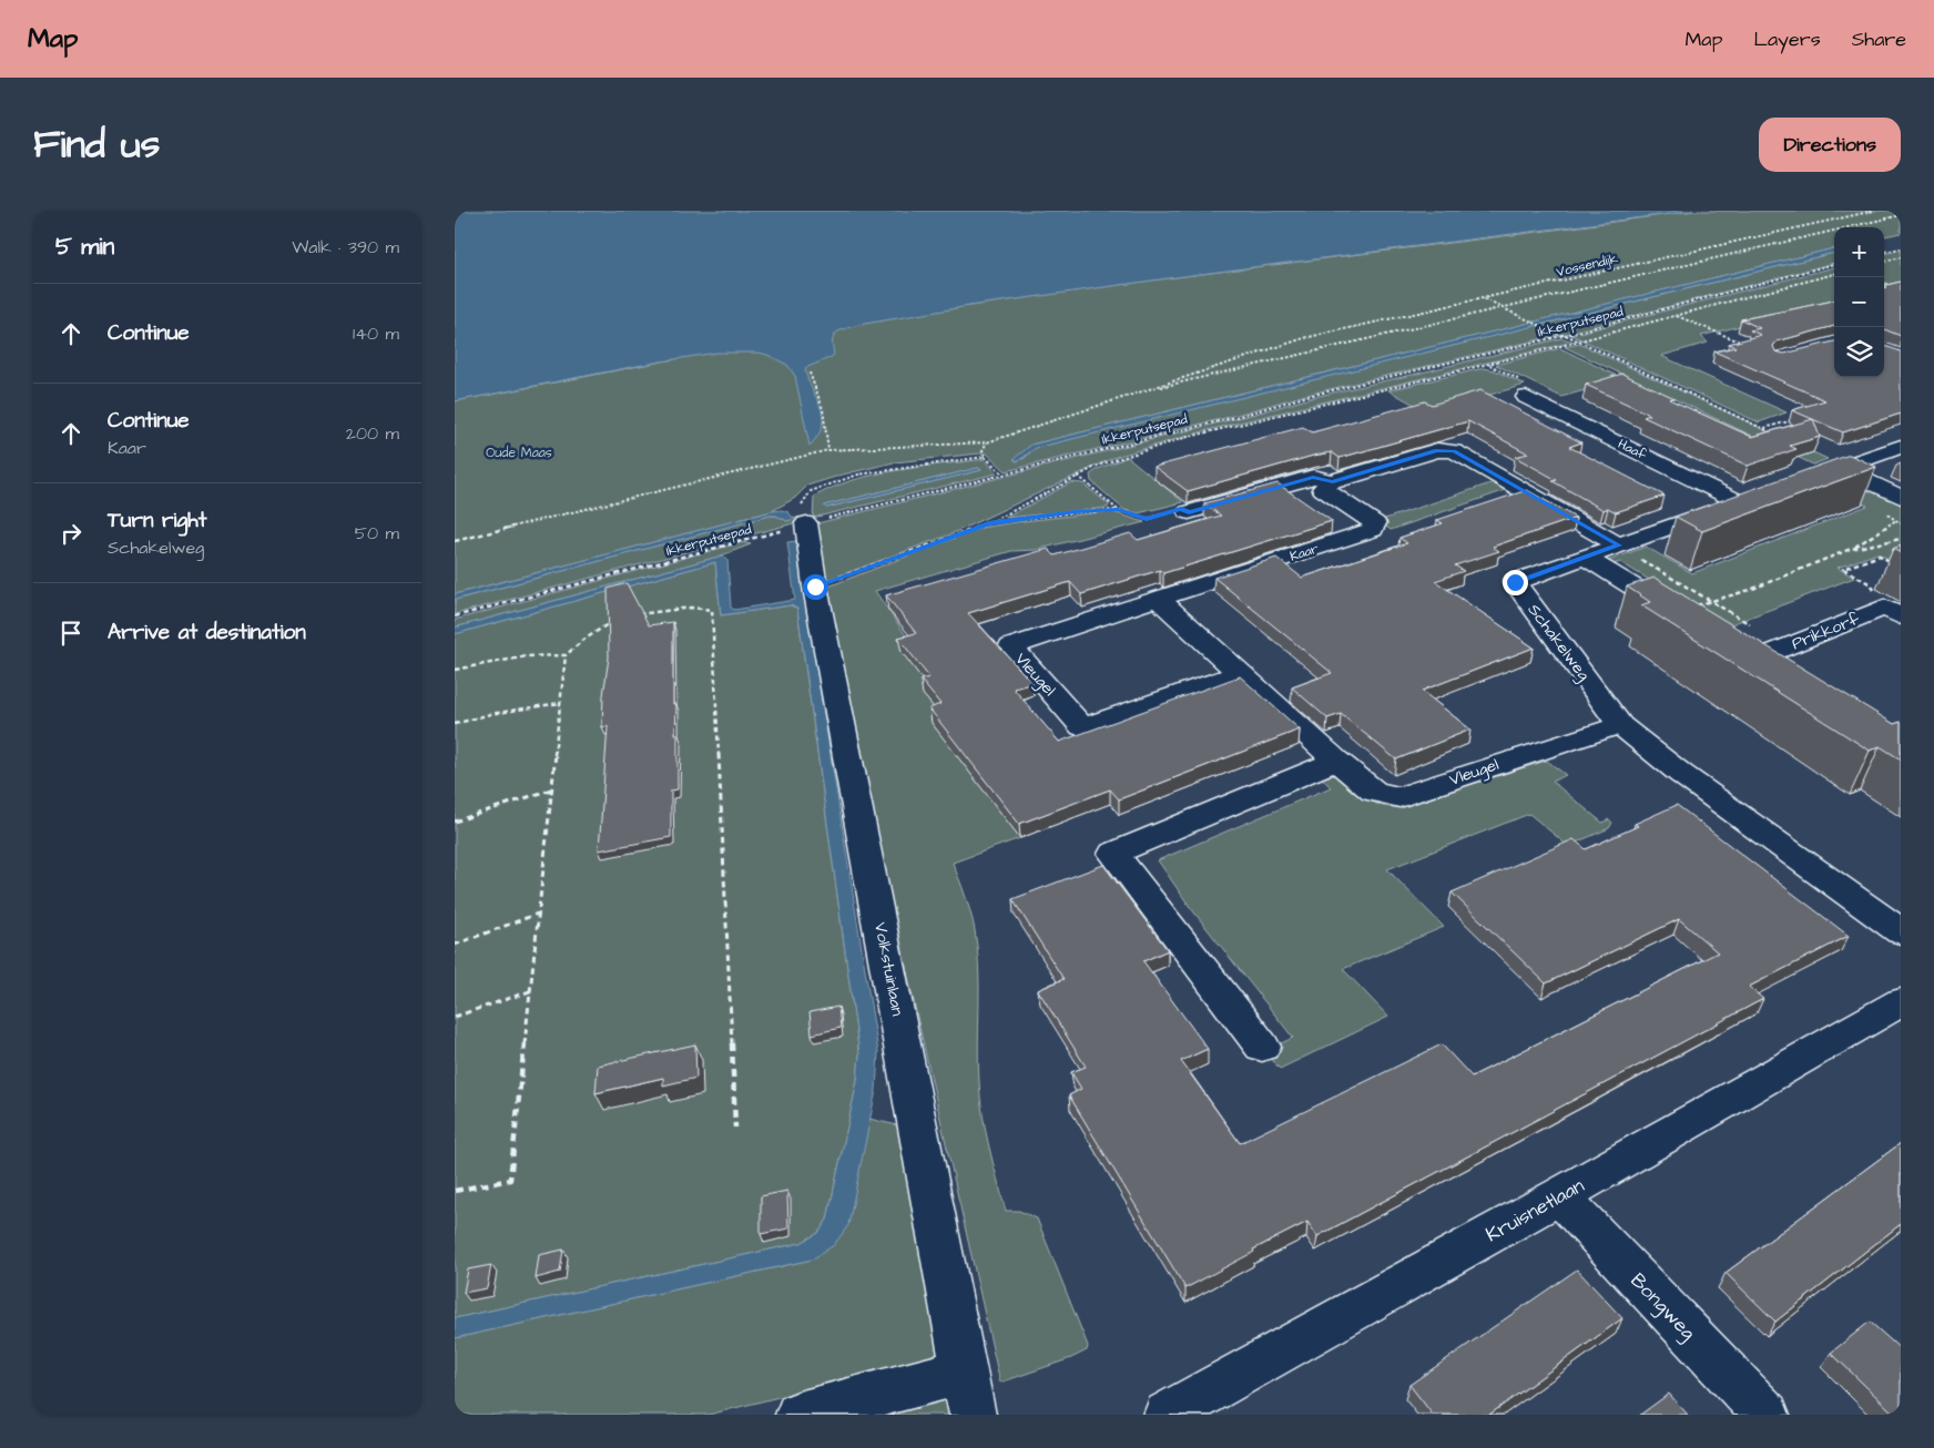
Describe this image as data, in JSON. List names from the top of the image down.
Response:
{
  "streets": {
    "street": [
      "Haaf",
      "Kaar",
      "Prikkorf",
      "Schakelweg",
      "Vleugel",
      "Volkstuinlaan",
      "Kruisnetlaan",
      "Bongweg"
    ],
    "path": ["Vossendijk", "Ikkerputsepad"]
  },
  "crossings": [
    ["Ikkerputsepad", "Volkstuinlaan"],
    ["Haaf", "Schakelweg"],
    ["Kaar", "Vleugel"],
    ["Schakelweg", "Vleugel"],
    ["Kruisnetlaan", "Bongweg"]
  ],
  "parks": ["Oude Maas"],
  "page": {
    "header": "Map",
    "nav": ["Map", "Layers", "Share"],
    "title": "Find us",
    "buttons": "Directions",
    "heading": ["5 min", "Walk · 390 m"],
    "map_buttons": ["+", "−"],
    "list": [
      ["Continue", "140 m"],
      ["Continue", "Kaar", "200 m"],
      ["Turn right", "Schakelweg", "50 m"],
      "Arrive at destination"
    ]
  }
}
